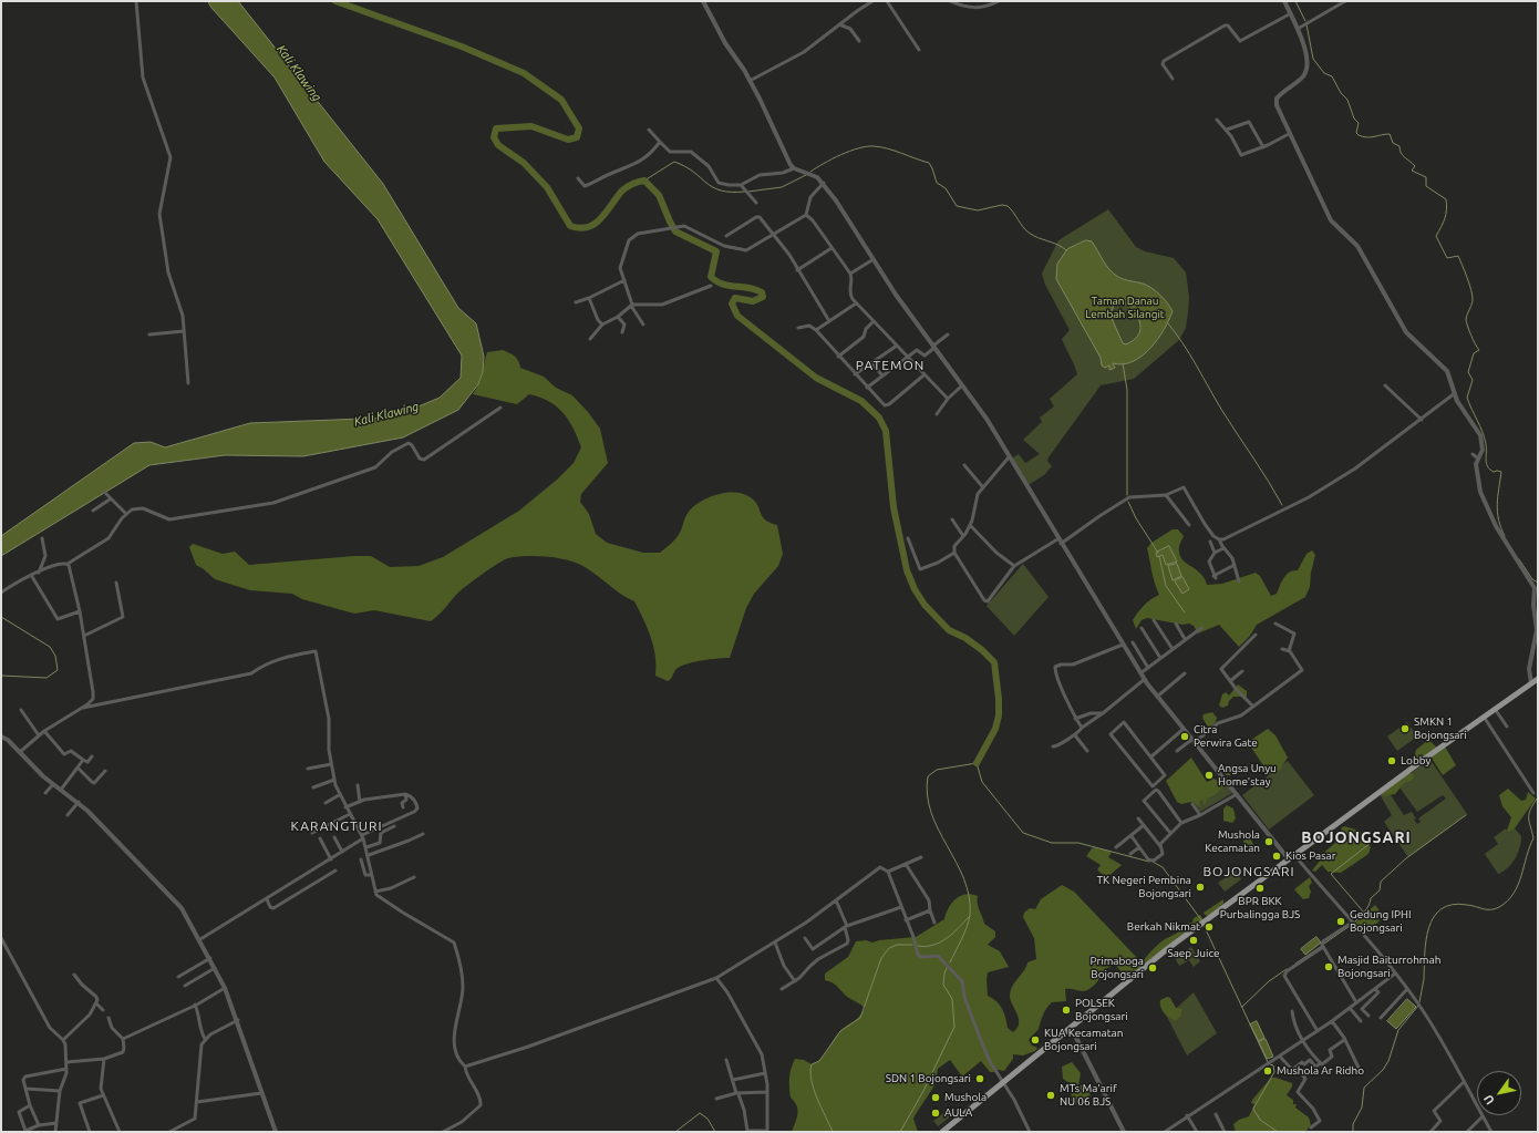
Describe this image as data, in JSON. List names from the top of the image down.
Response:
{
  "districts": [
    "PATEMON",
    "KARANGTURI",
    "BOJONGSARI",
    "BOJONGSARI"
  ],
  "water": ["Kali Klawing"],
  "parks": ["Taman Danau Lembah Silangit"],
  "places": [
    "SMKN 1 Bojongsari",
    "Citra Perwira Gate",
    "Lobby",
    "Angsa Unyu Home'stay",
    "Mushola Kecamatan",
    "Kios Pasar",
    "TK Negeri Pembina Bojongsari",
    "BPR BKK Purbalingga BJS",
    "Gedung IPHI Bojongsari",
    "Berkah Nikmat",
    "Saep Juice",
    "Masjid Baiturrohmah Bojongsari",
    "Primaboga Bojongsari",
    "POLSEK Bojongsari",
    "KUA Kecamatan Bojongsari",
    "Mushola Ar Ridho",
    "SDN 1 Bojongsari",
    "MTs Ma'arif NU 06 BJS",
    "Mushola",
    "AULA"
  ],
  "north": "bottom left"
}
